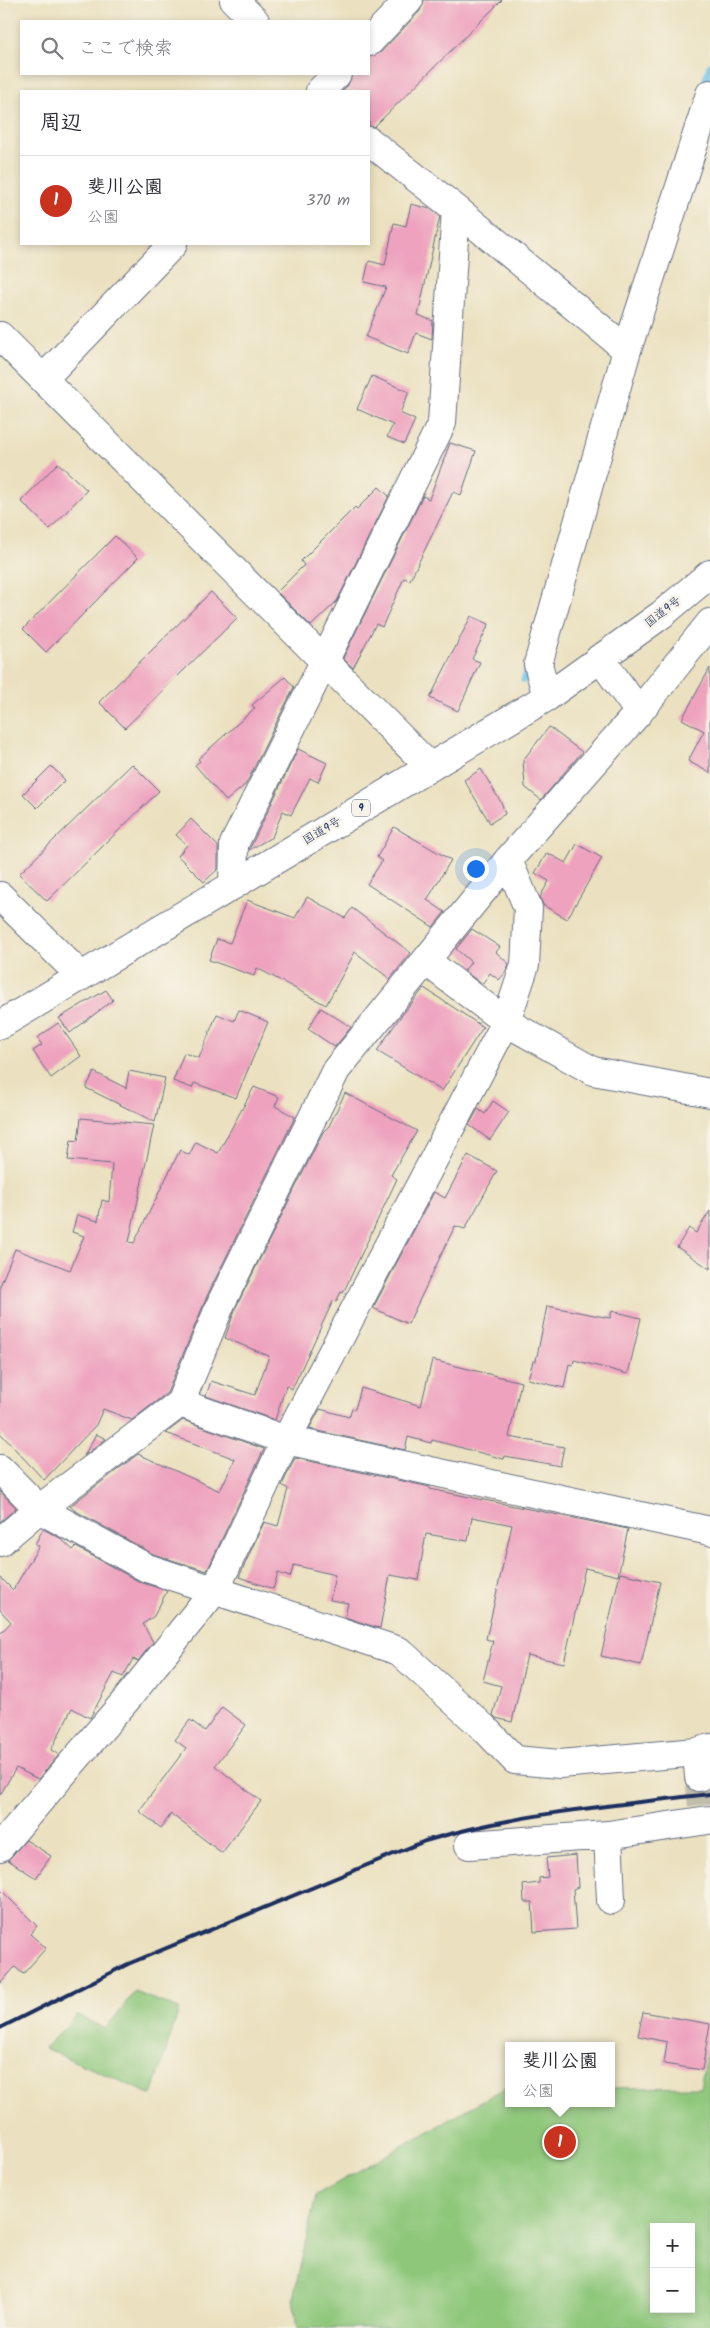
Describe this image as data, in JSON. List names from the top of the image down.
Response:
{
  "streets": {
    "main road": ["国道9号", "9"]
  },
  "page": {
    "search": "ここで検索",
    "heading": "周辺",
    "list": [
      {
        "mark": "1",
        "name": "斐川公園",
        "note": "公園",
        "value": "370 m"
      }
    ],
    "popup": ["斐川公園", "公園"],
    "pins": "1",
    "map_buttons": ["+", "−"]
  }
}
